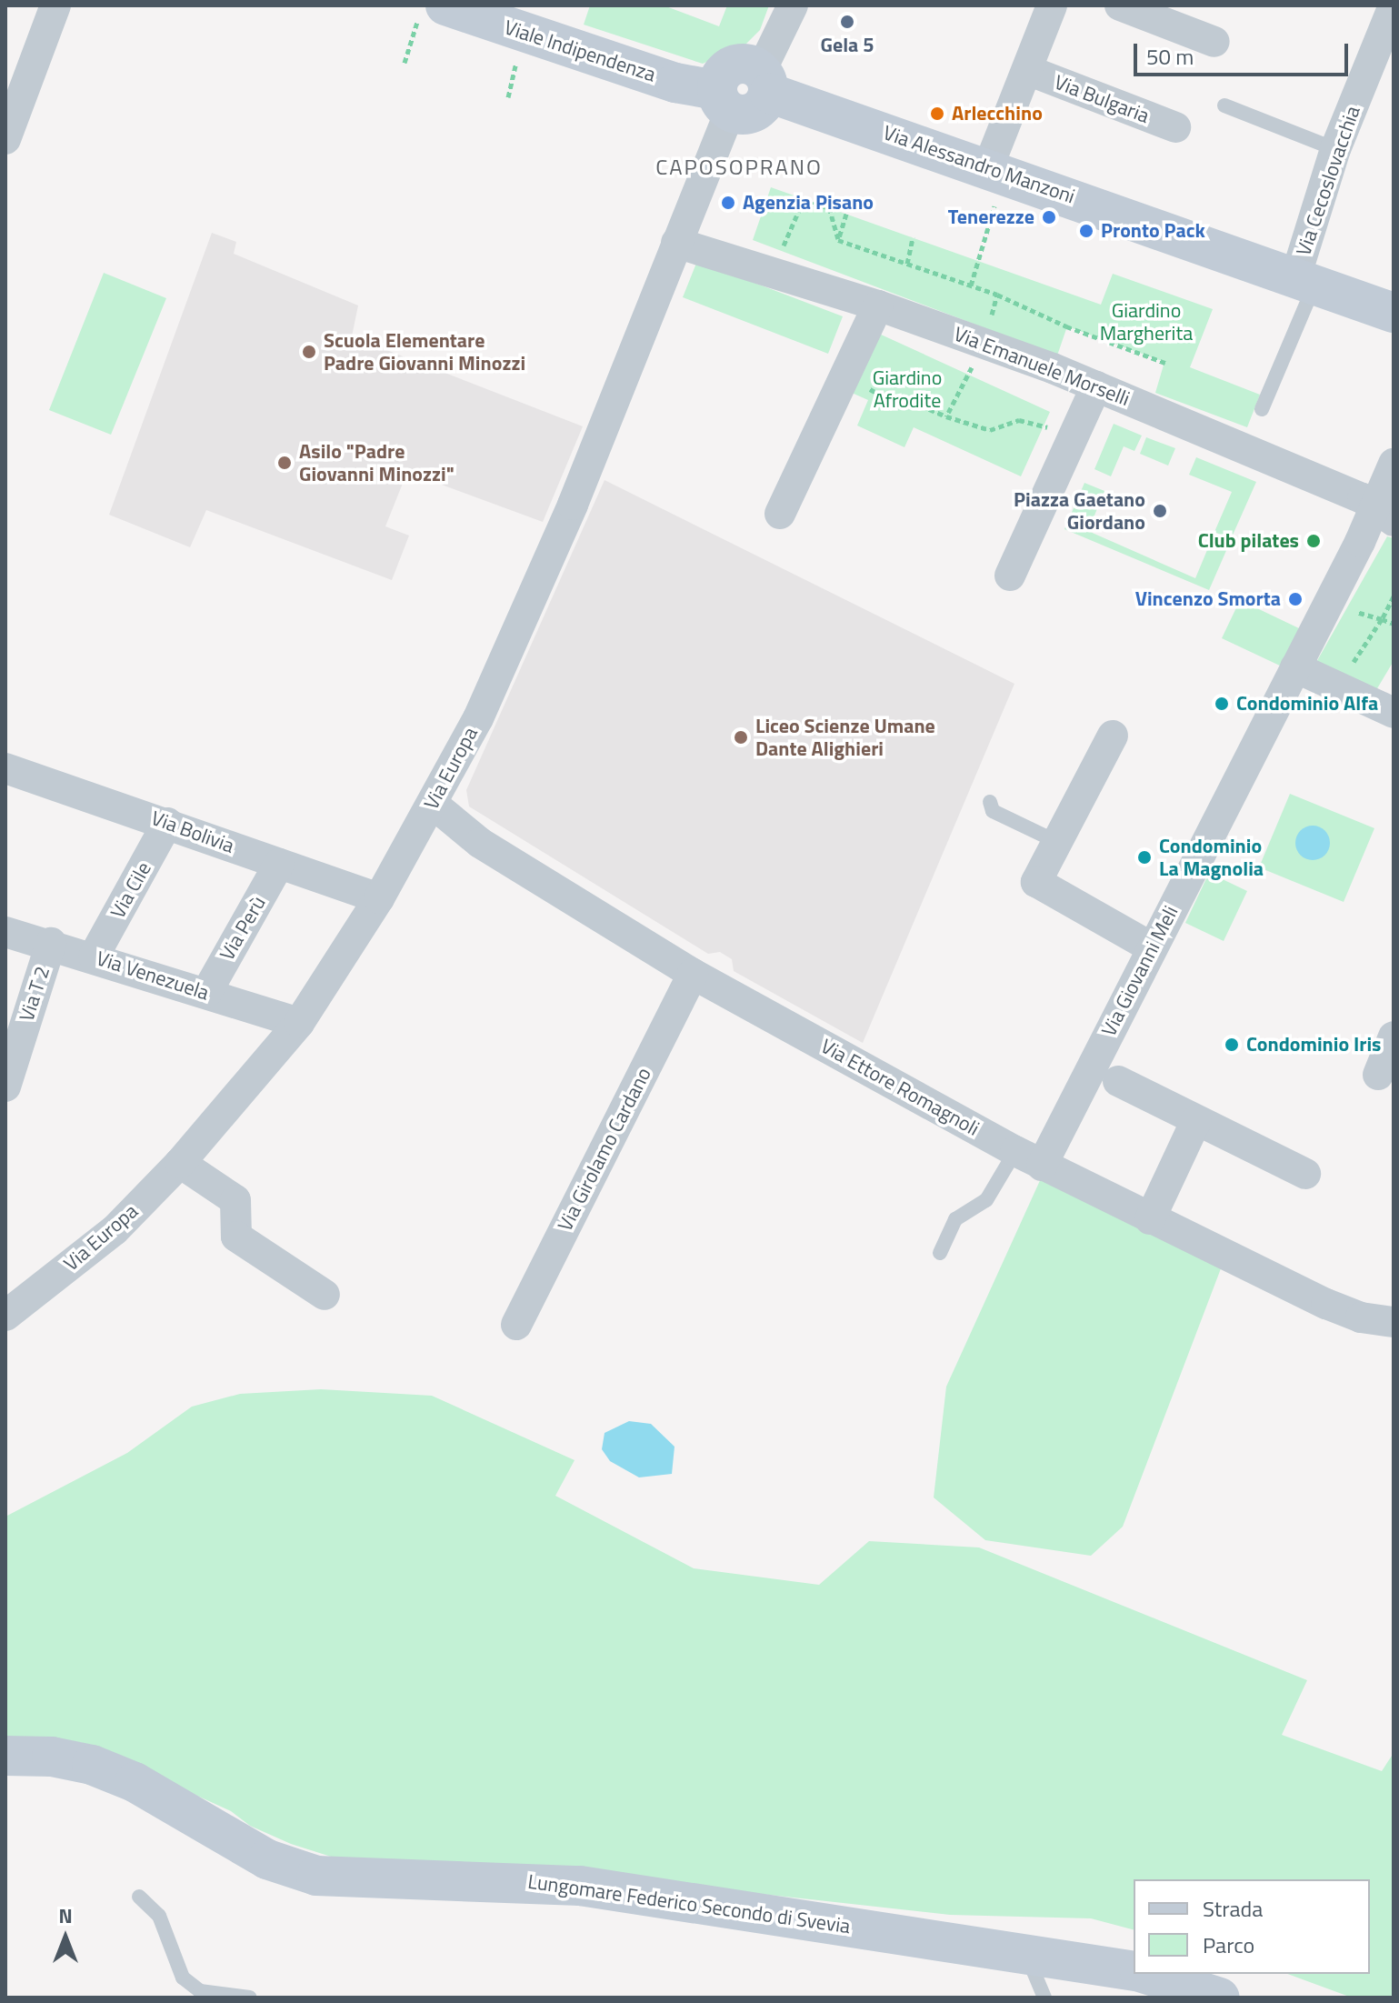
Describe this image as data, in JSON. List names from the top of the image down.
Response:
{
  "streets": {
    "street": [
      "Viale Indipendenza",
      "Via Bulgaria",
      "Via Alessandro Manzoni",
      "Via Cecoslovacchia",
      "Via Emanuele Morselli",
      "Via Europa",
      "Via Bolivia",
      "Via Cile",
      "Via Perù",
      "Via Giovanni Meli",
      "Via Venezuela",
      "Via T 2",
      "Via Ettore Romagnoli",
      "Via Girolamo Cardano",
      "Lungomare Federico Secondo di Svevia"
    ]
  },
  "crossings": [
    ["Viale Indipendenza", "Via Alessandro Manzoni"],
    ["Viale Indipendenza", "Via Europa"],
    ["Via Alessandro Manzoni", "Via Cecoslovacchia"],
    ["Via Alessandro Manzoni", "Via Europa"],
    ["Via Emanuele Morselli", "Via Europa"],
    ["Via Emanuele Morselli", "Via Giovanni Meli"],
    ["Via Europa", "Via Bolivia"],
    ["Via Europa", "Via Venezuela"],
    ["Via Europa", "Via Ettore Romagnoli"],
    ["Via Bolivia", "Via Cile"],
    ["Via Bolivia", "Via Perù"],
    ["Via Cile", "Via Venezuela"],
    ["Via Perù", "Via Venezuela"],
    ["Via Giovanni Meli", "Via Ettore Romagnoli"],
    ["Via Venezuela", "Via T 2"],
    ["Via Ettore Romagnoli", "Via Girolamo Cardano"]
  ],
  "districts": ["CAPOSOPRANO"],
  "parks": ["Giardino Margherita", "Giardino Afrodite"],
  "places": [
    "Gela 5",
    "Arlecchino",
    "Agenzia Pisano",
    "Tenerezze",
    "Pronto Pack",
    "Scuola Elementare Padre Giovanni Minozzi",
    "Asilo \"Padre Giovanni Minozzi\"",
    "Piazza Gaetano Giordano",
    "Club pilates",
    "Vincenzo Smorta",
    "Condominio Alfa",
    "Liceo Scienze Umane Dante Alighieri",
    "Condominio La Magnolia",
    "Condominio Iris"
  ],
  "legend": ["Strada", "Parco"],
  "scale_bar": "50 m",
  "north": "top"
}
